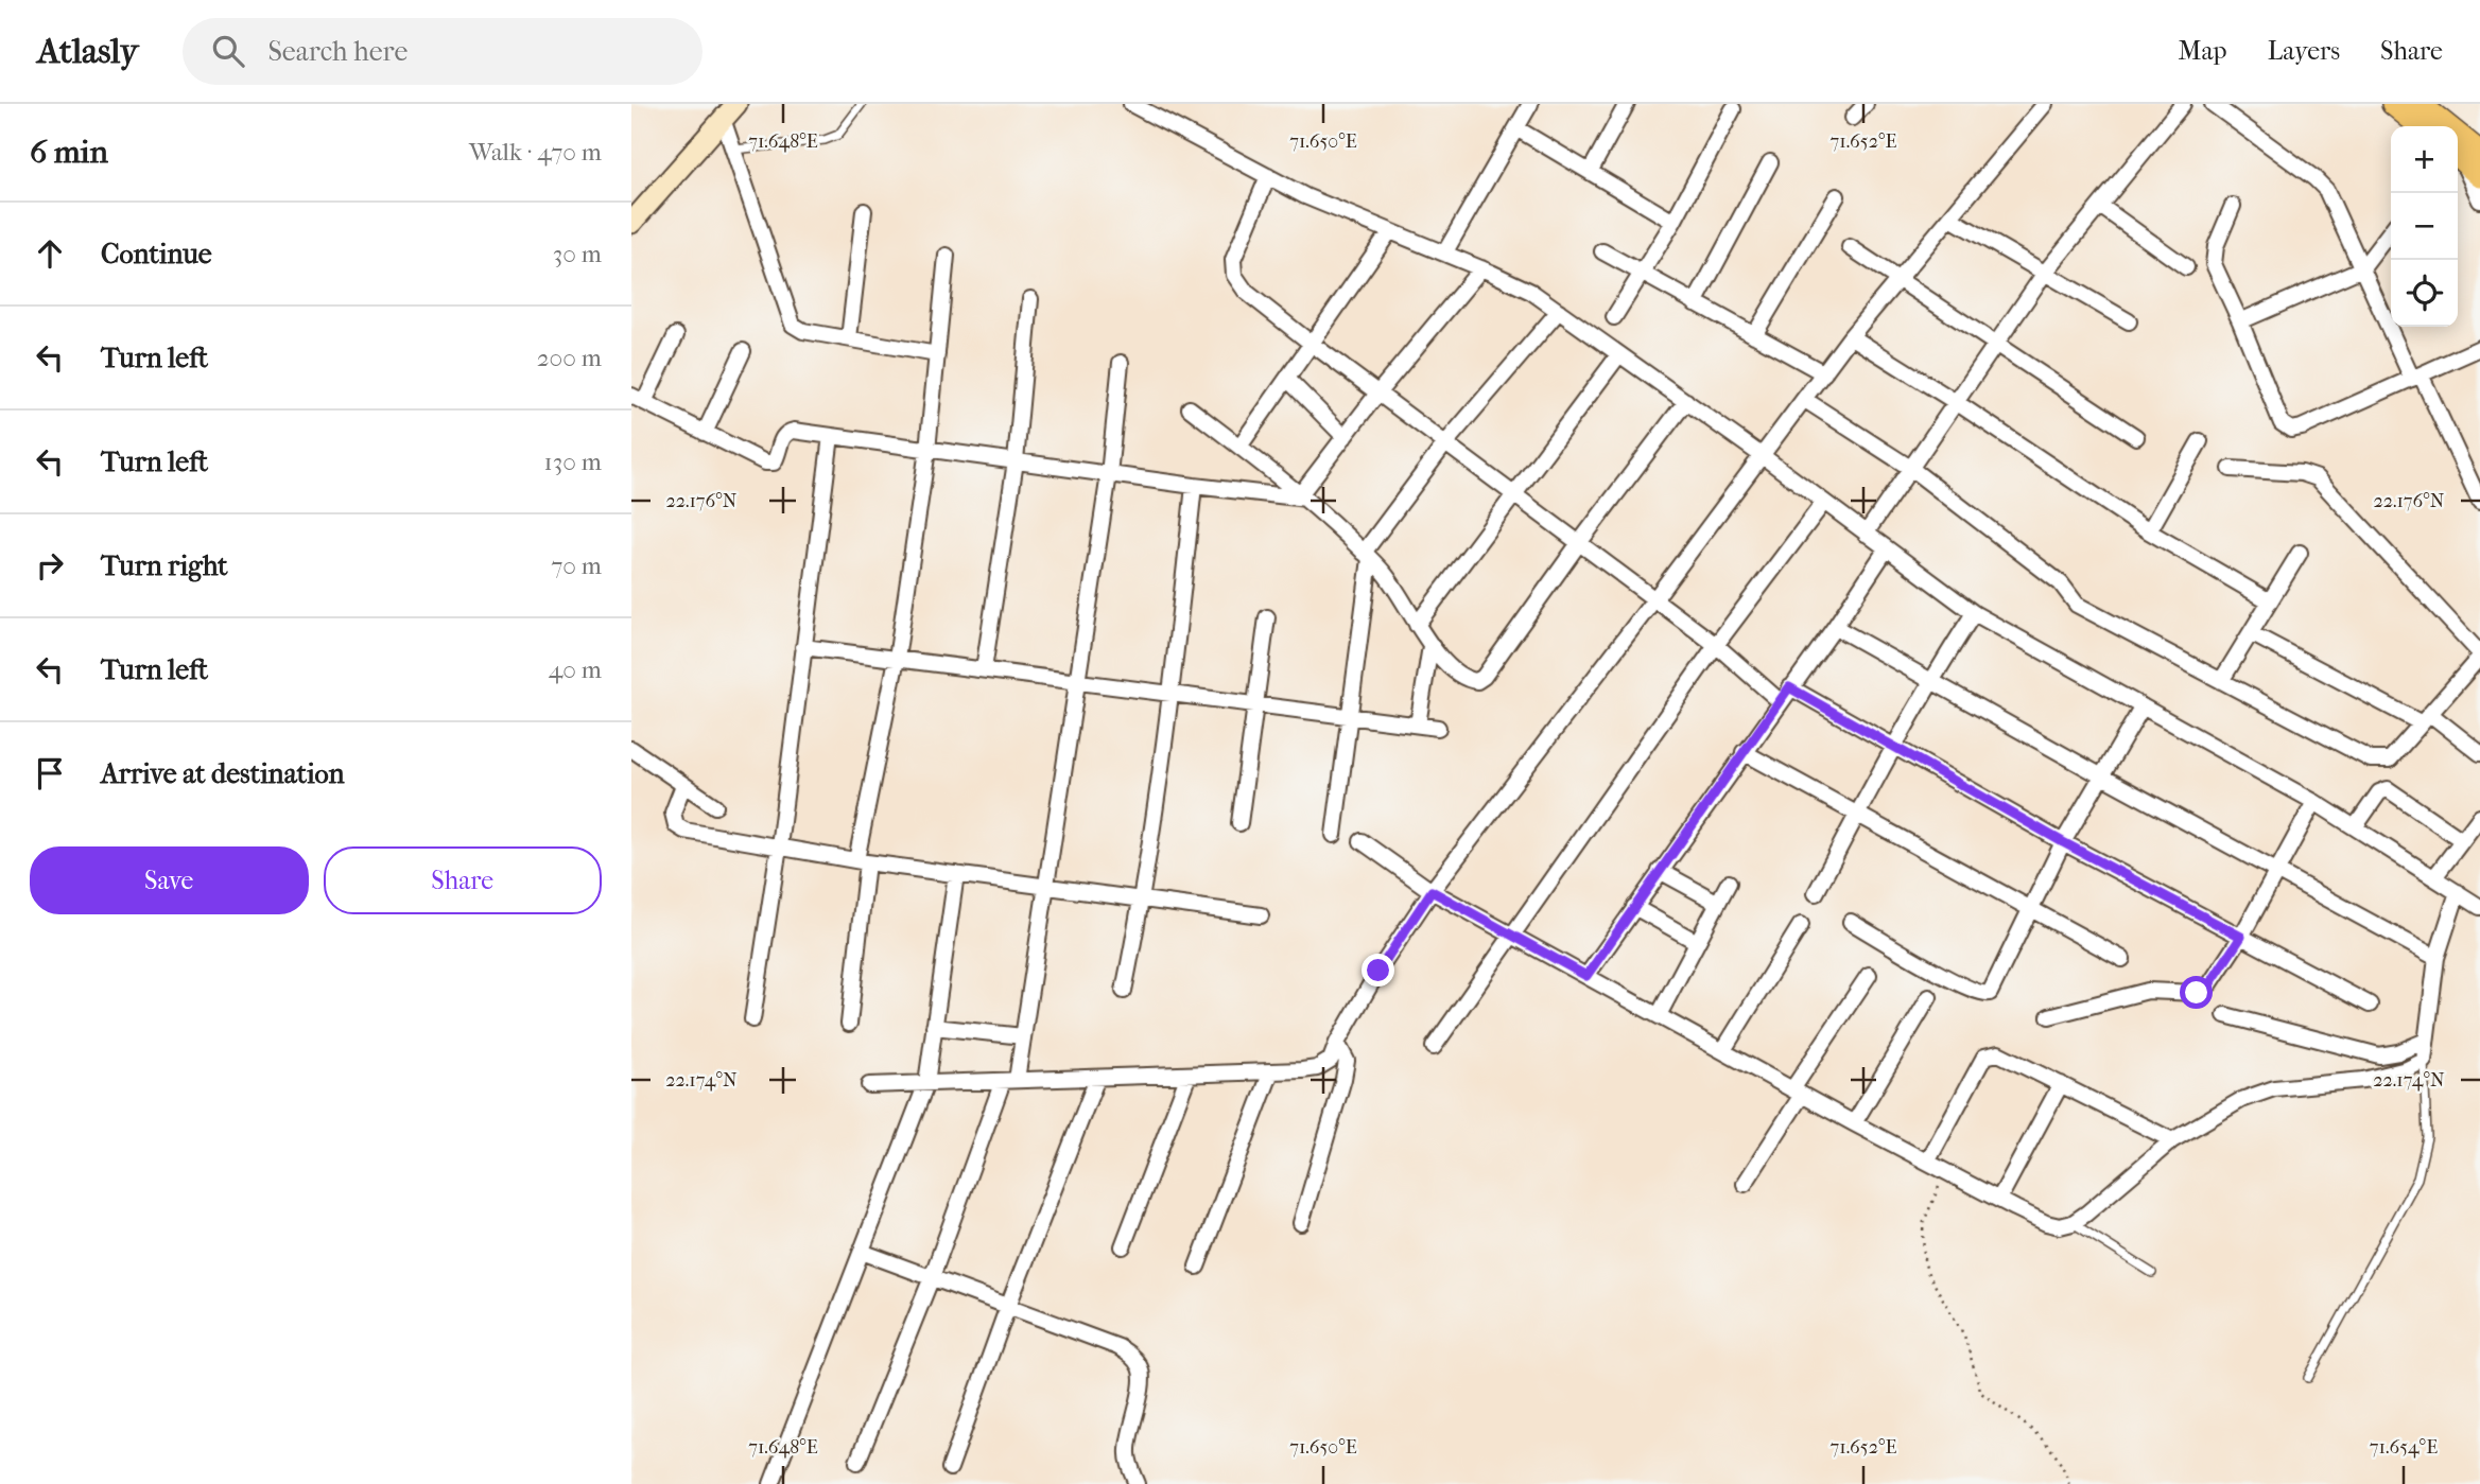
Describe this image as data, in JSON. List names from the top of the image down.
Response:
{
  "page": {
    "header": "Atlasly",
    "search": "Search here",
    "nav": ["Map", "Layers", "Share"],
    "heading": ["6 min", "Walk · 470 m"],
    "map_buttons": ["+", "−"],
    "list": [
      ["Continue", "30 m"],
      ["Turn left", "200 m"],
      ["Turn left", "130 m"],
      ["Turn right", "70 m"],
      ["Turn left", "40 m"],
      "Arrive at destination"
    ],
    "buttons": ["Save", "Share"]
  },
  "coordinates": [
    "71.648°E",
    "71.650°E",
    "71.652°E",
    "22.176°N",
    "22.174°N",
    "71.654°E"
  ]
}
